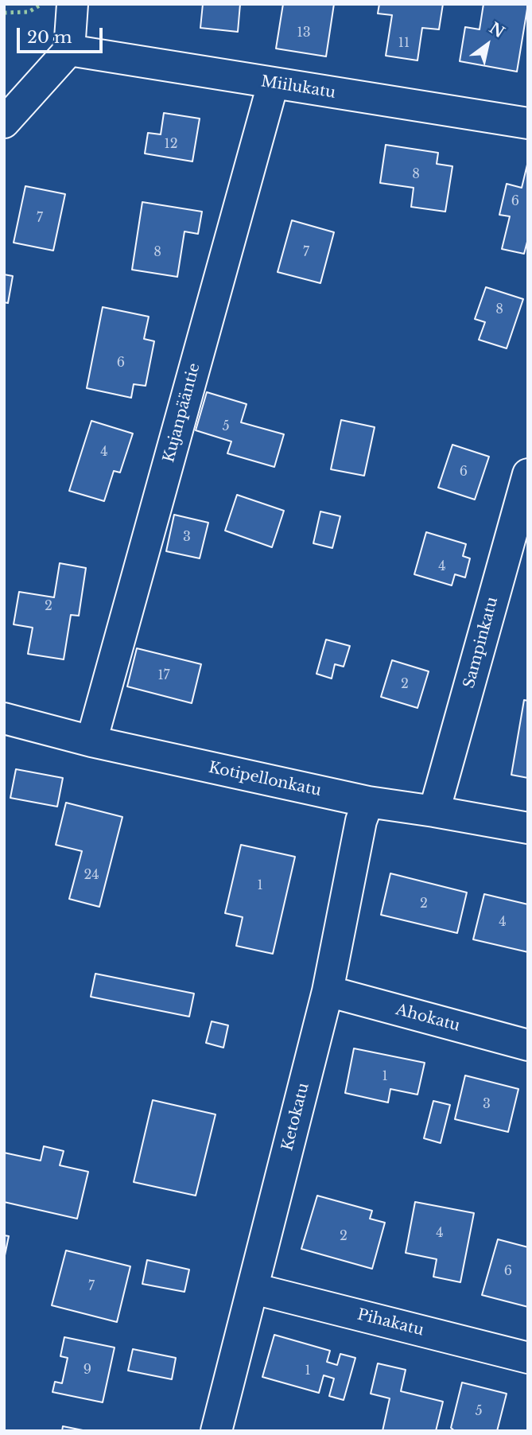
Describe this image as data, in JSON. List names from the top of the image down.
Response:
{
  "streets": {
    "street": [
      "Miilukatu",
      "Kujanpääntie",
      "Sampinkatu",
      "Kotipellonkatu",
      "Ahokatu",
      "Ketokatu",
      "Pihakatu"
    ]
  },
  "crossings": [
    ["Miilukatu", "Kujanpääntie"],
    ["Kujanpääntie", "Kotipellonkatu"],
    ["Sampinkatu", "Kotipellonkatu"],
    ["Kotipellonkatu", "Ketokatu"],
    ["Ahokatu", "Ketokatu"],
    ["Ketokatu", "Pihakatu"]
  ],
  "house_numbers": [
    "13",
    "11",
    "12",
    "8",
    "6",
    "7",
    "8",
    "7",
    "8",
    "6",
    "5",
    "4",
    "6",
    "3",
    "4",
    "2",
    "17",
    "2",
    "24",
    "1",
    "2",
    "4",
    "1",
    "3",
    "4",
    "2",
    "6",
    "7",
    "9",
    "1",
    "5"
  ],
  "scale_bar": "20 m",
  "north": "top right"
}
